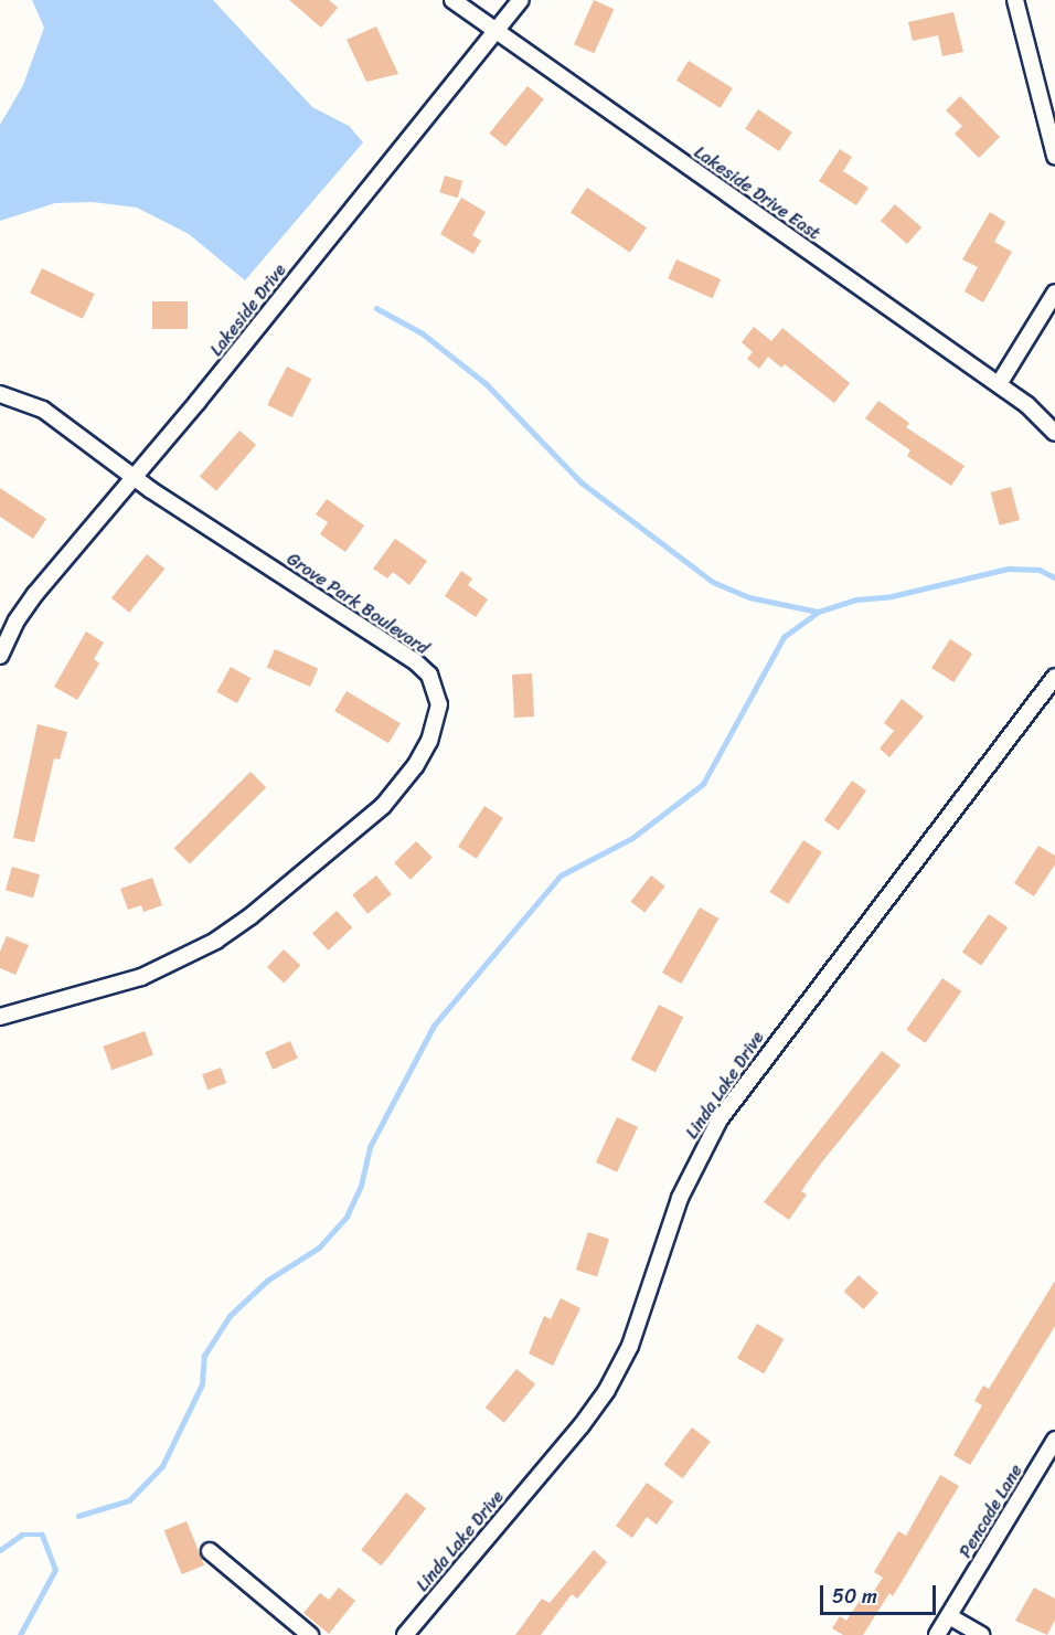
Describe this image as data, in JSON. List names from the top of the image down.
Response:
{
  "streets": {
    "street": [
      "Lakeside Drive East",
      "Lakeside Drive",
      "Grove Park Boulevard",
      "Linda Lake Drive",
      "Pencade Lane"
    ]
  },
  "crossings": [
    ["Lakeside Drive East", "Lakeside Drive"],
    ["Lakeside Drive", "Grove Park Boulevard"]
  ],
  "scale_bar": "50 m"
}
